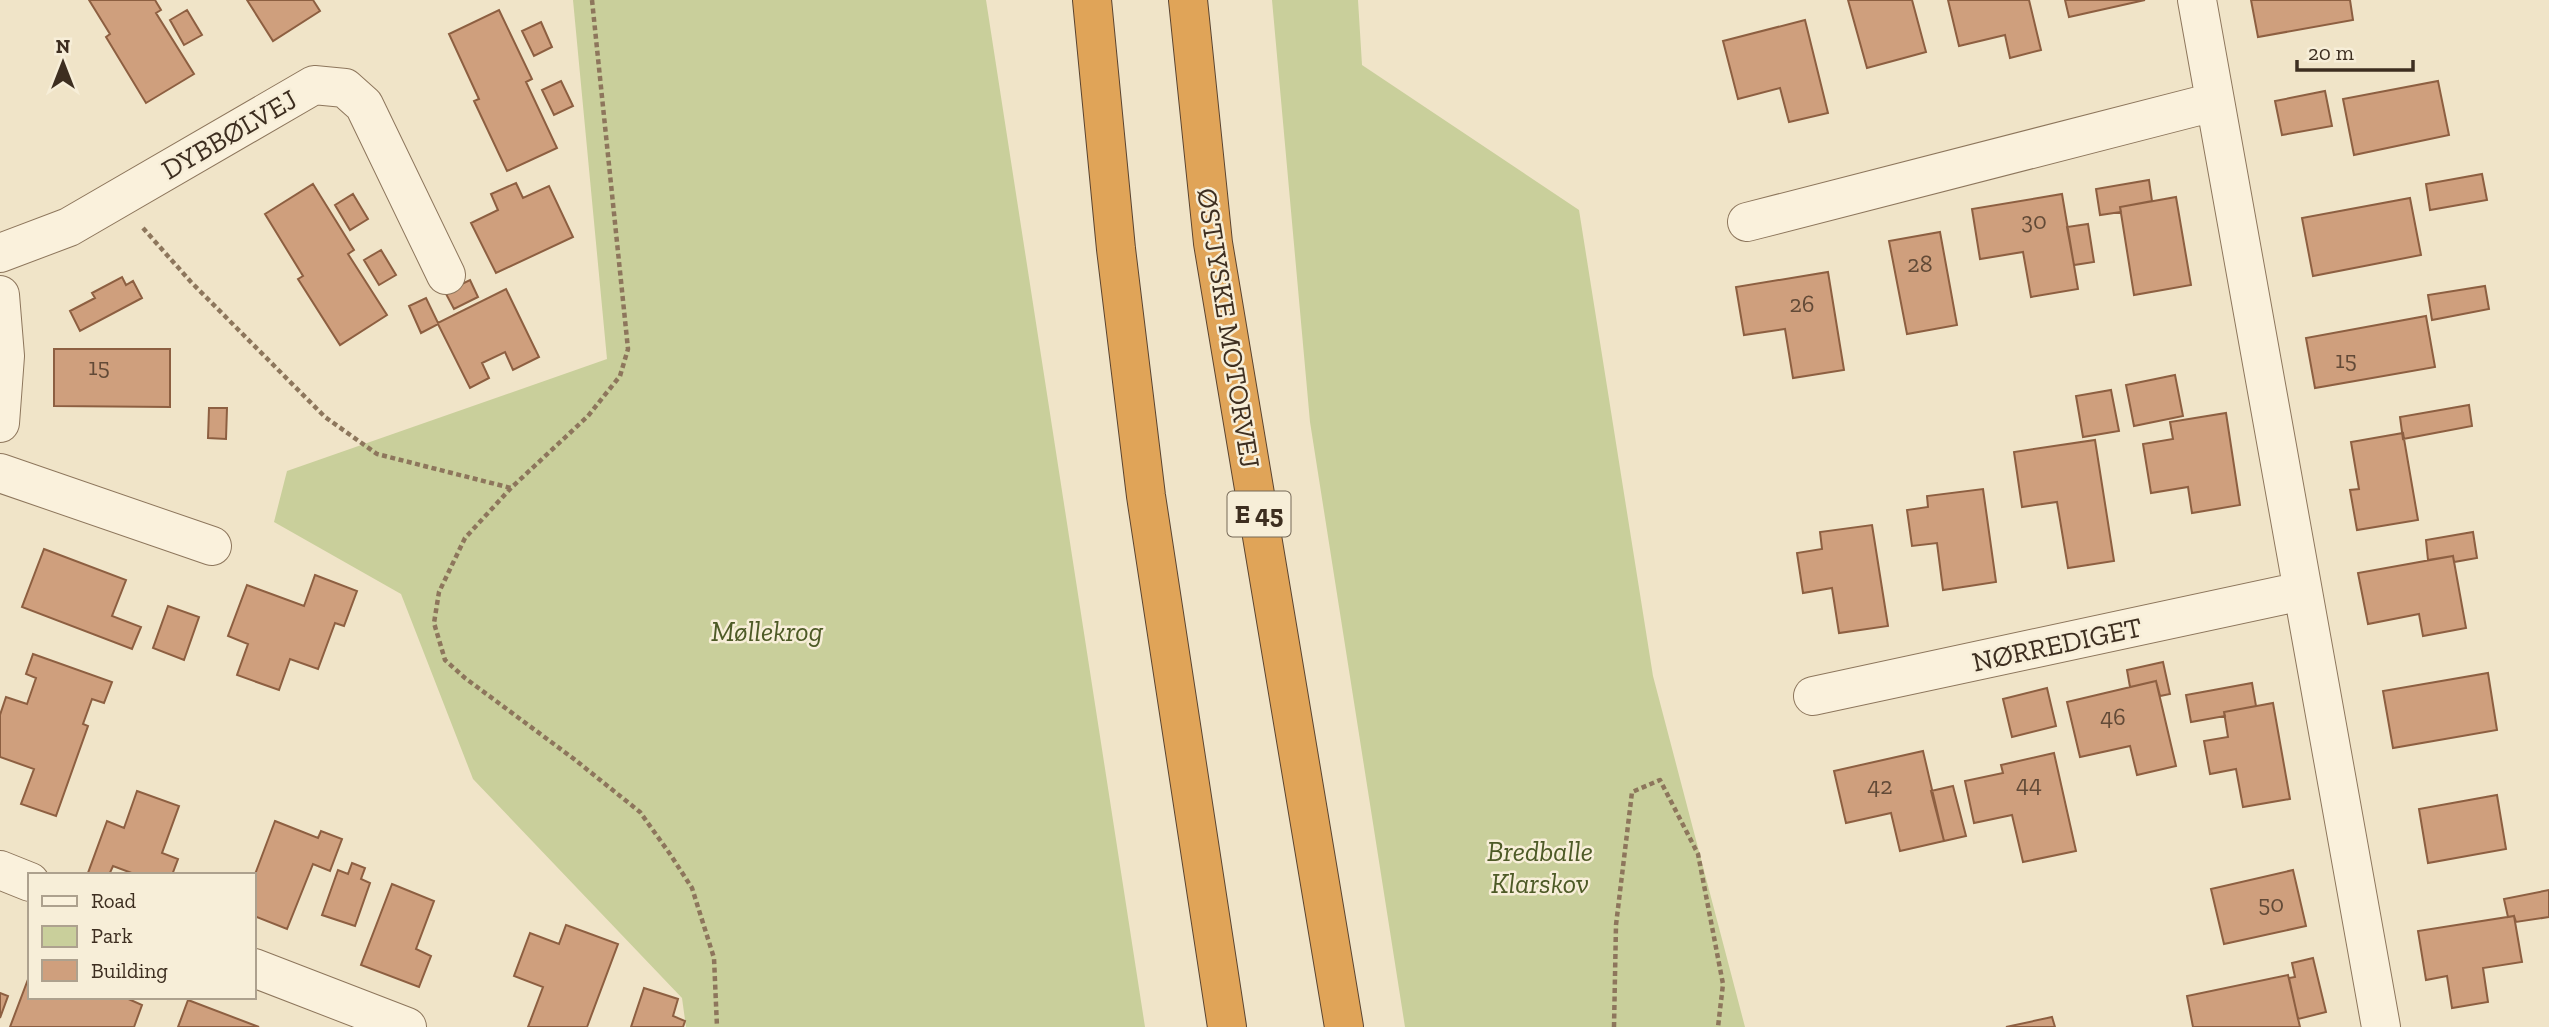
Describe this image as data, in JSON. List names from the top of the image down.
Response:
{
  "streets": {
    "highway": ["ØSTJYSKE MOTORVEJ", "E 45"],
    "street": ["DYBBØLVEJ", "NØRREDIGET"]
  },
  "parks": ["Møllekrog", "Bredballe Klarskov"],
  "house_numbers": [
    "30",
    "28",
    "26",
    "15",
    "15",
    "46",
    "44",
    "42",
    "50"
  ],
  "legend": ["Road", "Park", "Building"],
  "scale_bar": "20 m",
  "north": "top"
}
